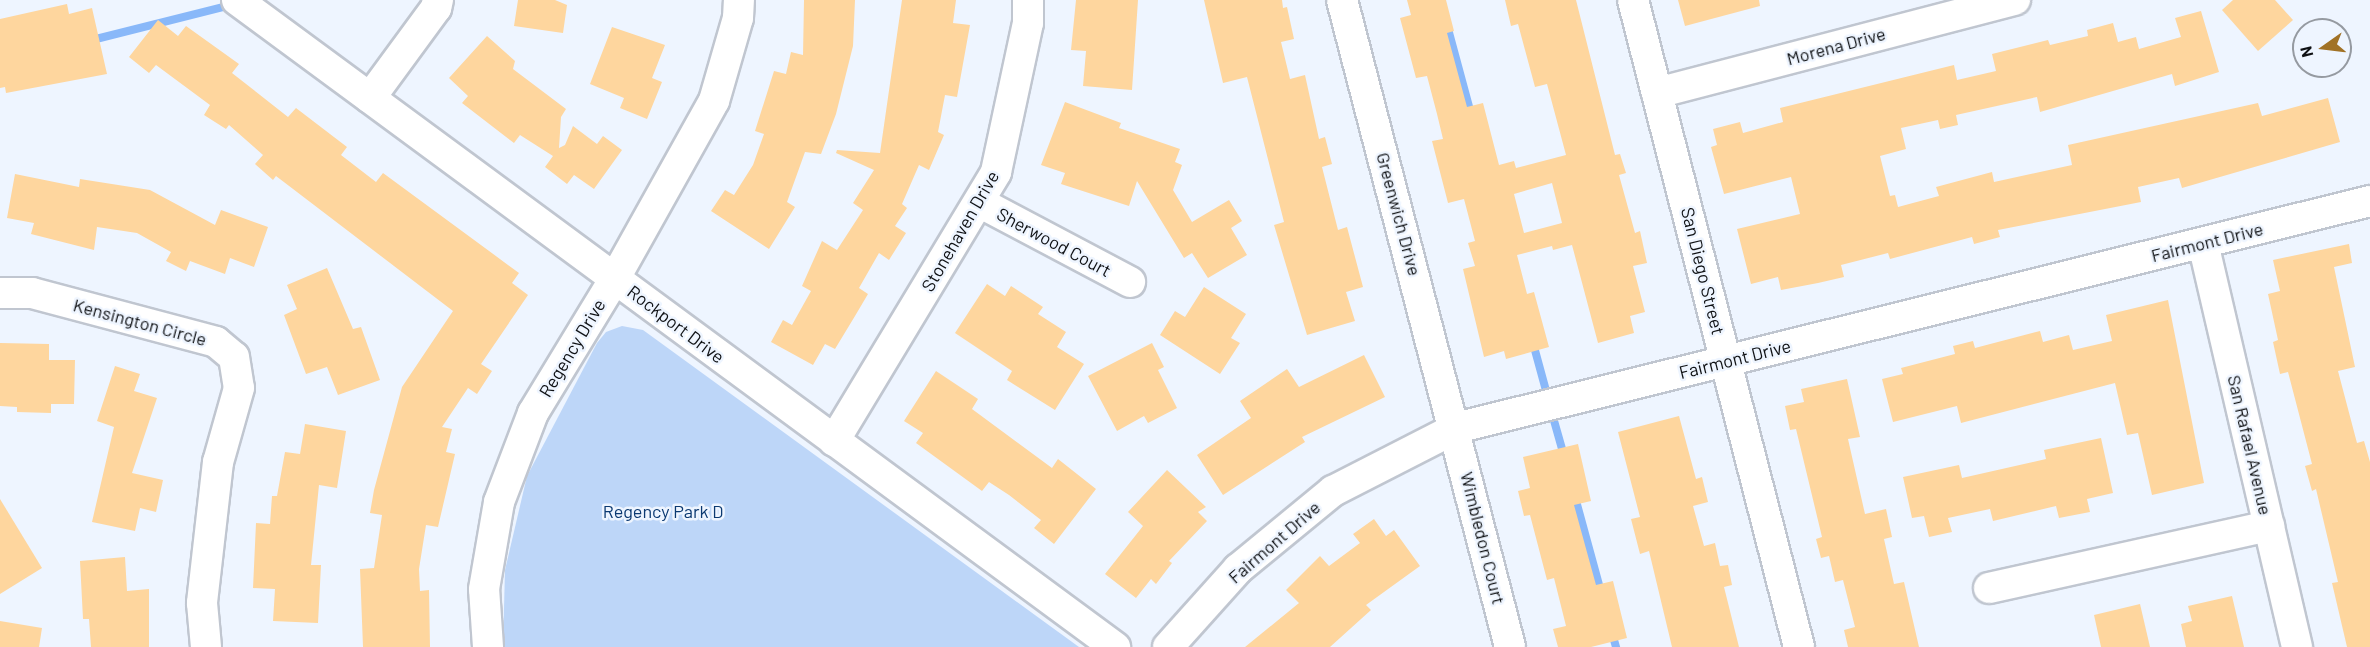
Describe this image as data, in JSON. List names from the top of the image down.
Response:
{
  "streets": {
    "street": [
      "Morena Drive",
      "Greenwich Drive",
      "Stonehaven Drive",
      "Sherwood Court",
      "Fairmont Drive",
      "San Diego Street",
      "Kensington Circle",
      "Rockport Drive",
      "Regency Drive",
      "San Rafael Avenue",
      "Wimbledon Court"
    ]
  },
  "crossings": [
    ["Morena Drive", "San Diego Street"],
    ["Greenwich Drive", "Fairmont Drive"],
    ["Greenwich Drive", "Wimbledon Court"],
    ["Stonehaven Drive", "Sherwood Court"],
    ["Stonehaven Drive", "Rockport Drive"],
    ["Fairmont Drive", "San Diego Street"],
    ["Fairmont Drive", "San Rafael Avenue"],
    ["Fairmont Drive", "Wimbledon Court"],
    ["Rockport Drive", "Regency Drive"]
  ],
  "parks": ["Regency Park D"],
  "north": "left"
}
